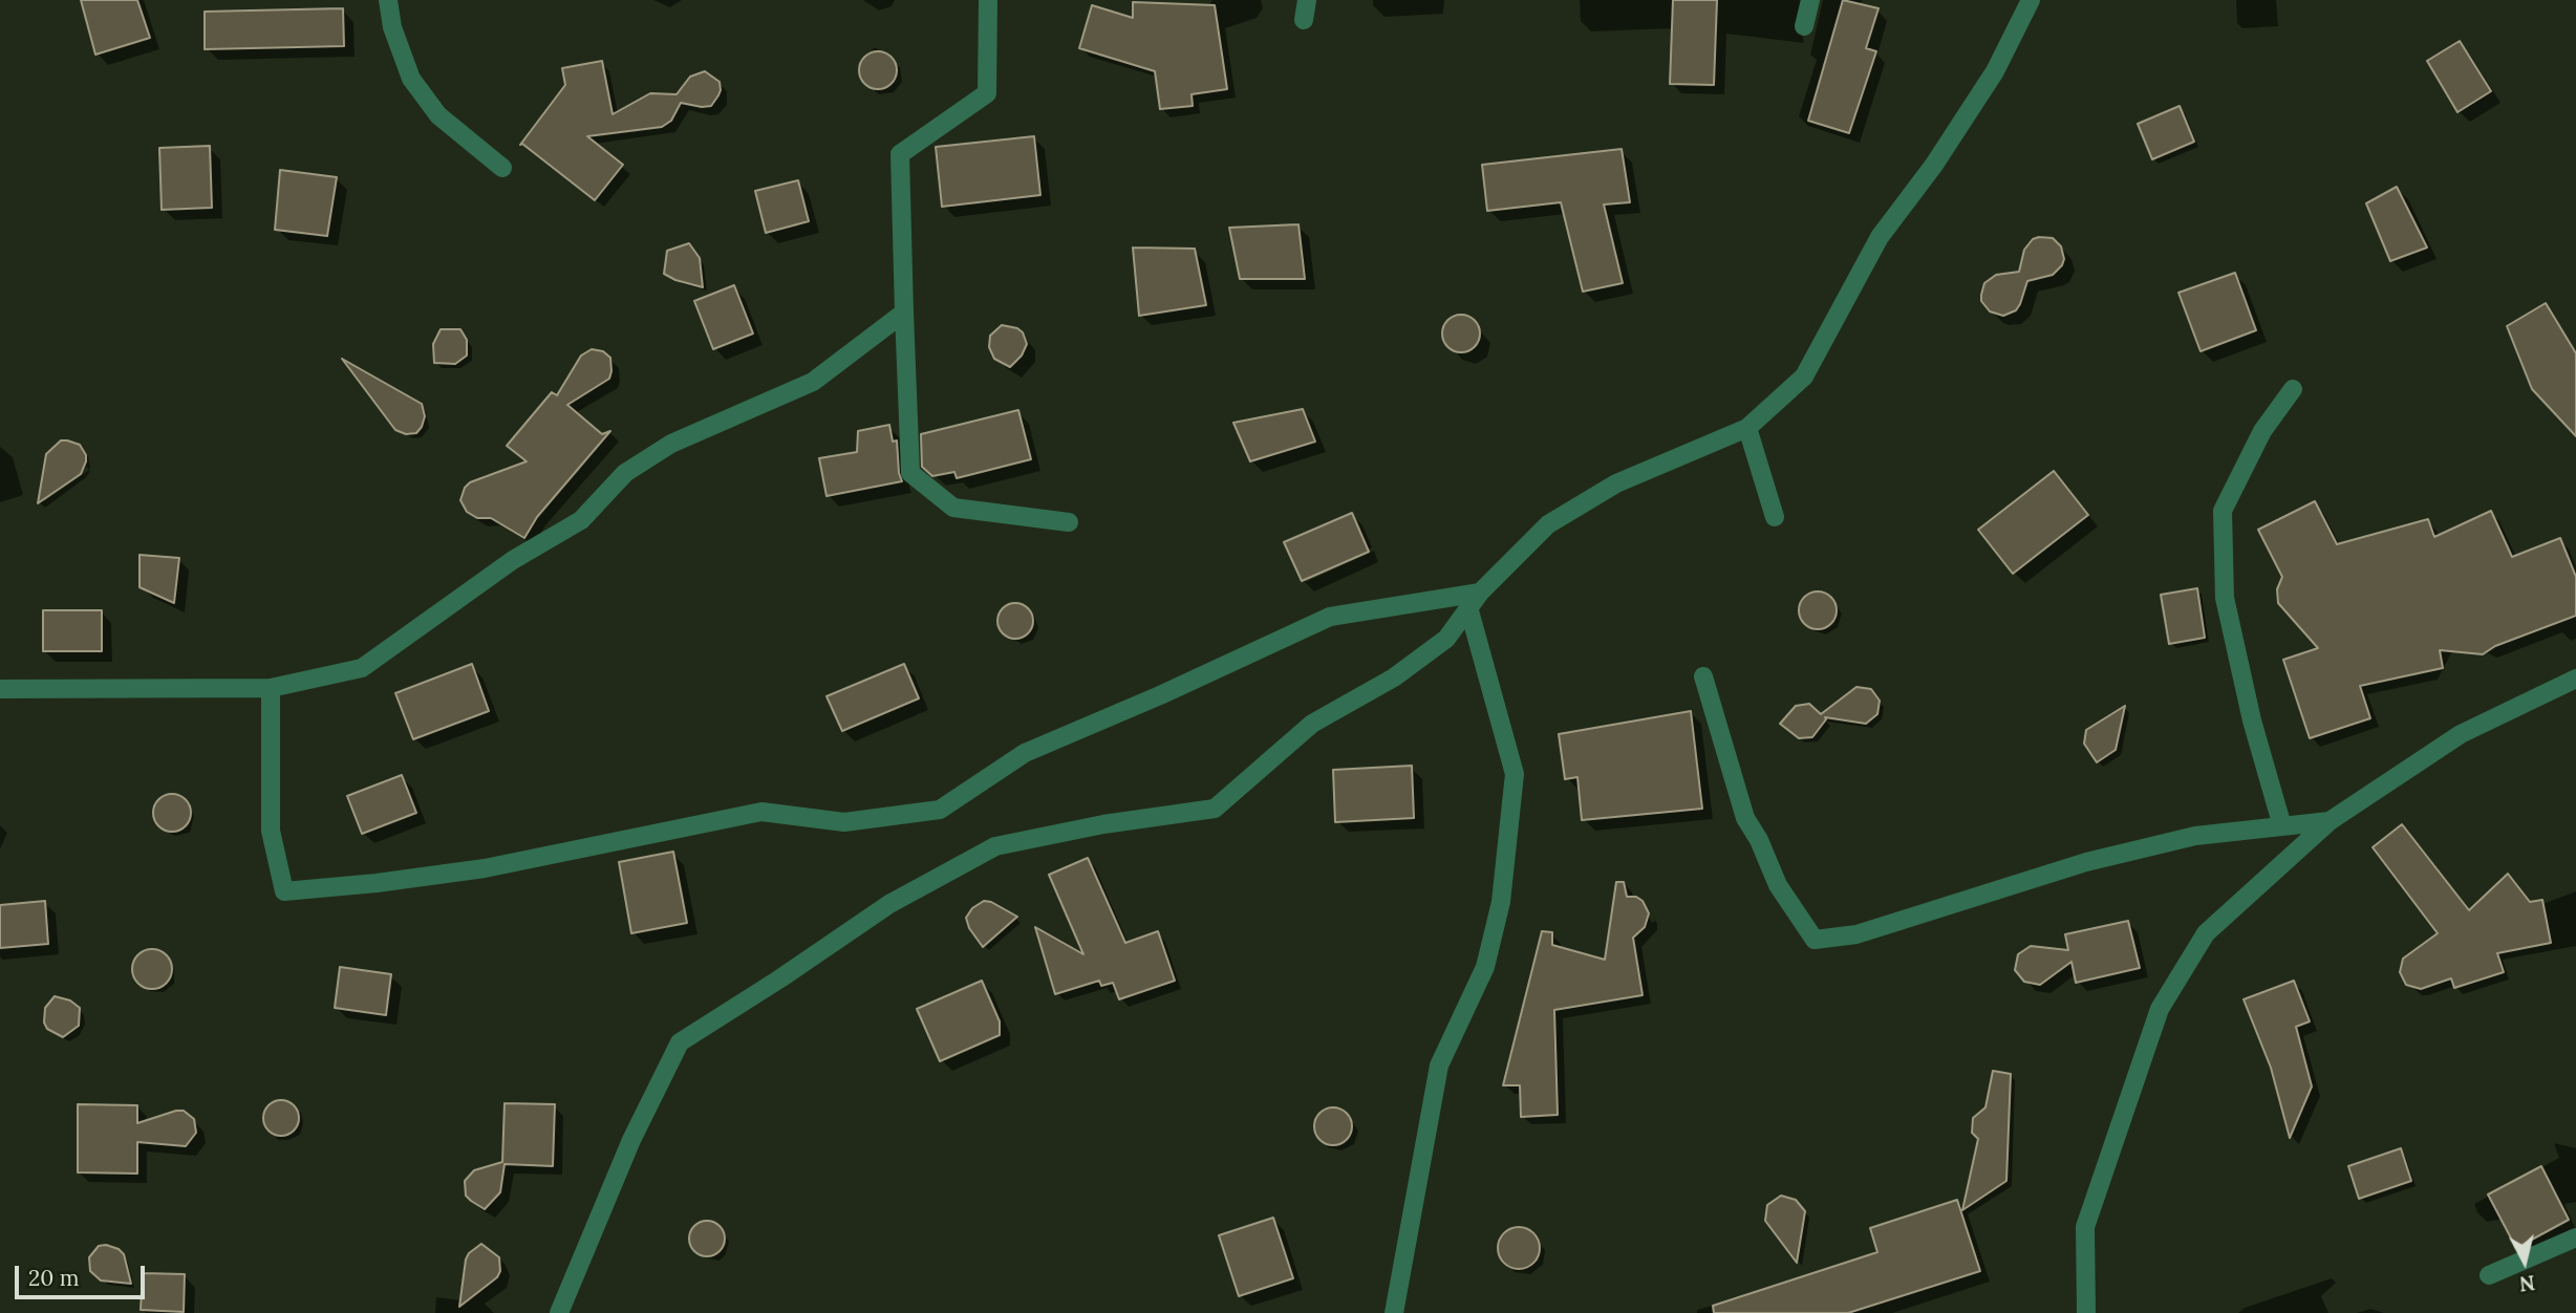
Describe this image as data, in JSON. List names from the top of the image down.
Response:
{
  "scale_bar": "20 m",
  "north": "bottom"
}
